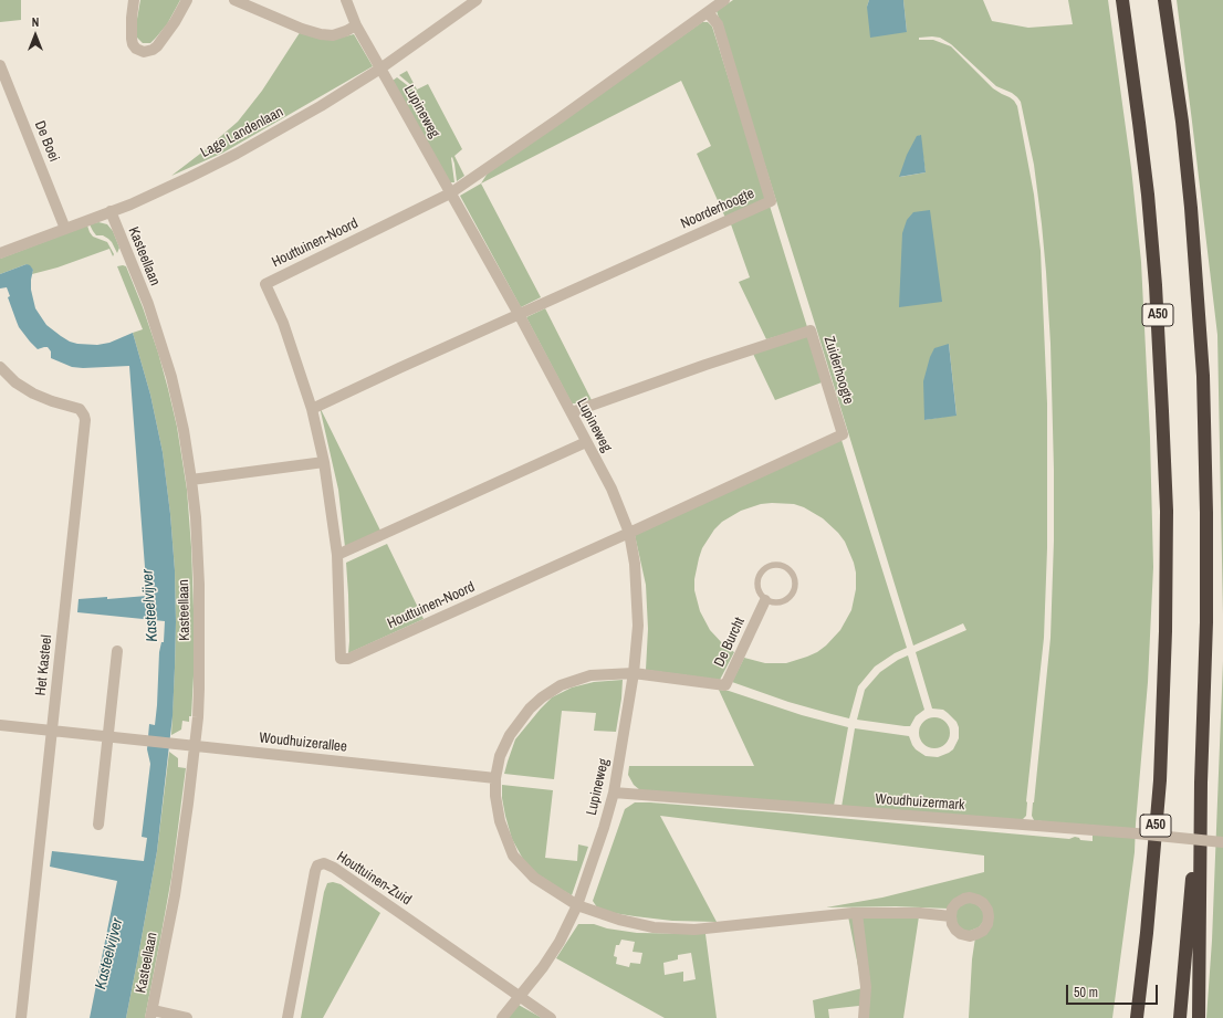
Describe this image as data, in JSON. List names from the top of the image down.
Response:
{
  "streets": {
    "highway": ["A50"],
    "street": [
      "Lupineweg",
      "Lage Landenlaan",
      "De Boei",
      "Noorderhoogte",
      "Houttuinen-Noord",
      "Kasteellaan",
      "Zuiderhoogte",
      "De Burcht",
      "Het Kasteel",
      "Woudhuizerallee",
      "Woudhuizermark",
      "Houttuinen-Zuid"
    ]
  },
  "crossings": [
    ["Lupineweg", "Lage Landenlaan"],
    ["Lupineweg", "Noorderhoogte"],
    ["Lupineweg", "Houttuinen-Noord"],
    ["Lupineweg", "Zuiderhoogte"],
    ["Lupineweg", "De Burcht"],
    ["Lupineweg", "Woudhuizermark"],
    ["Lupineweg", "Houttuinen-Zuid"],
    ["Lage Landenlaan", "De Boei"],
    ["Lage Landenlaan", "Kasteellaan"],
    ["Houttuinen-Noord", "Zuiderhoogte"],
    ["Kasteellaan", "Woudhuizerallee"],
    ["Het Kasteel", "Woudhuizerallee"]
  ],
  "water": ["Kasteelvijver"],
  "scale_bar": "50 m",
  "north": "top"
}
